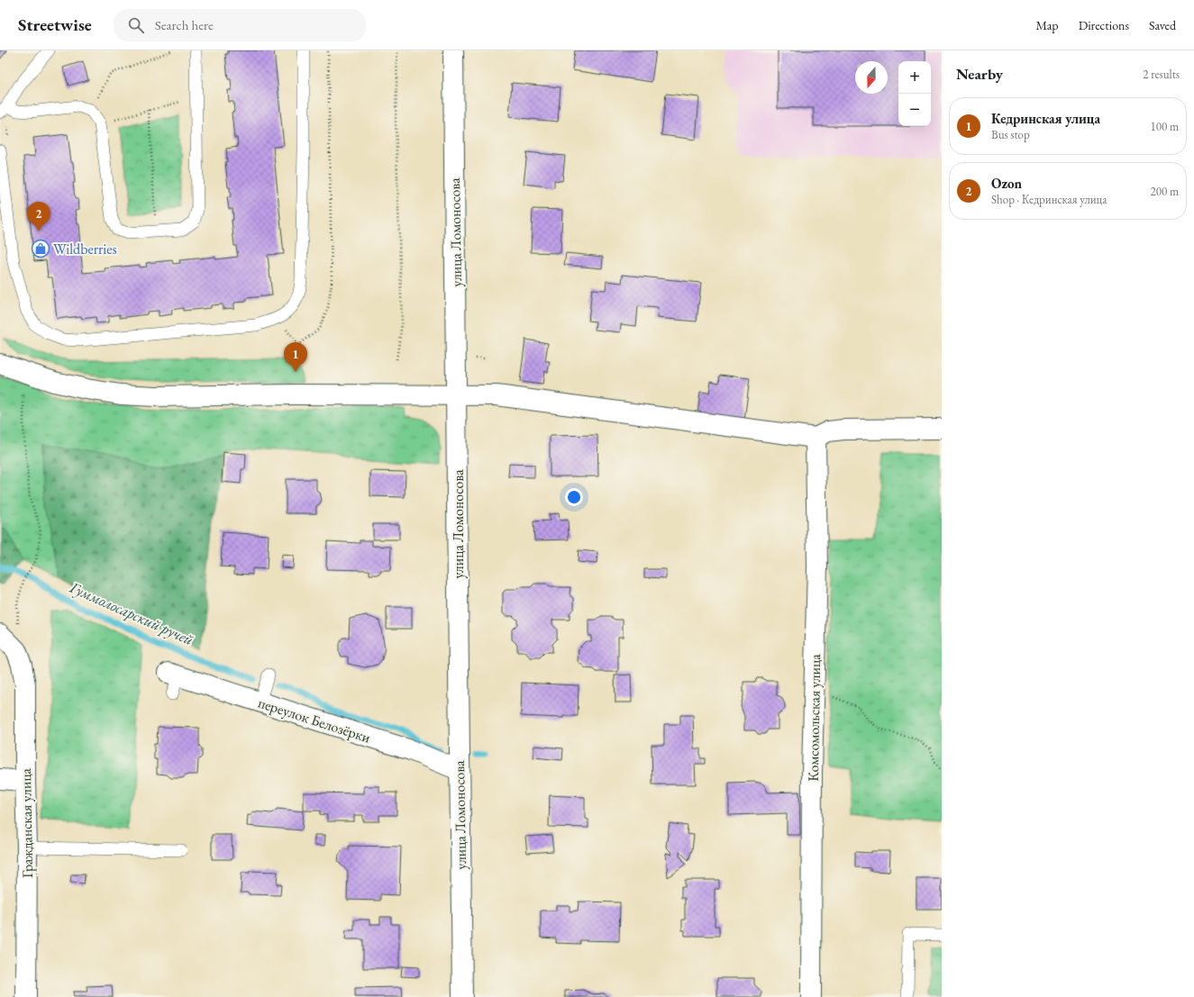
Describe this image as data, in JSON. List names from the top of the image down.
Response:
{
  "streets": {
    "street": [
      "улица Ломоносова",
      "Комсомольская улица",
      "переулок Белозёрки",
      "Гражданская улица"
    ]
  },
  "crossings": [
    ["улица Ломоносова", "переулок Белозёрки"]
  ],
  "water": ["Гуммолосарский ручей"],
  "places": {
    "shop": ["Wildberries"]
  },
  "north": "bottom",
  "page": {
    "header": "Streetwise",
    "search": "Search here",
    "nav": ["Map", "Directions", "Saved"],
    "heading": ["Nearby", "2 results"],
    "map_buttons": ["+", "−"],
    "list": [
      {
        "mark": "1",
        "name": "Кедринская улица",
        "note": "Bus stop",
        "value": "100 m"
      },
      {
        "mark": "2",
        "name": "Ozon",
        "note": "Shop · Кедринская улица",
        "value": "200 m"
      }
    ],
    "pins": ["2", "1"]
  }
}
